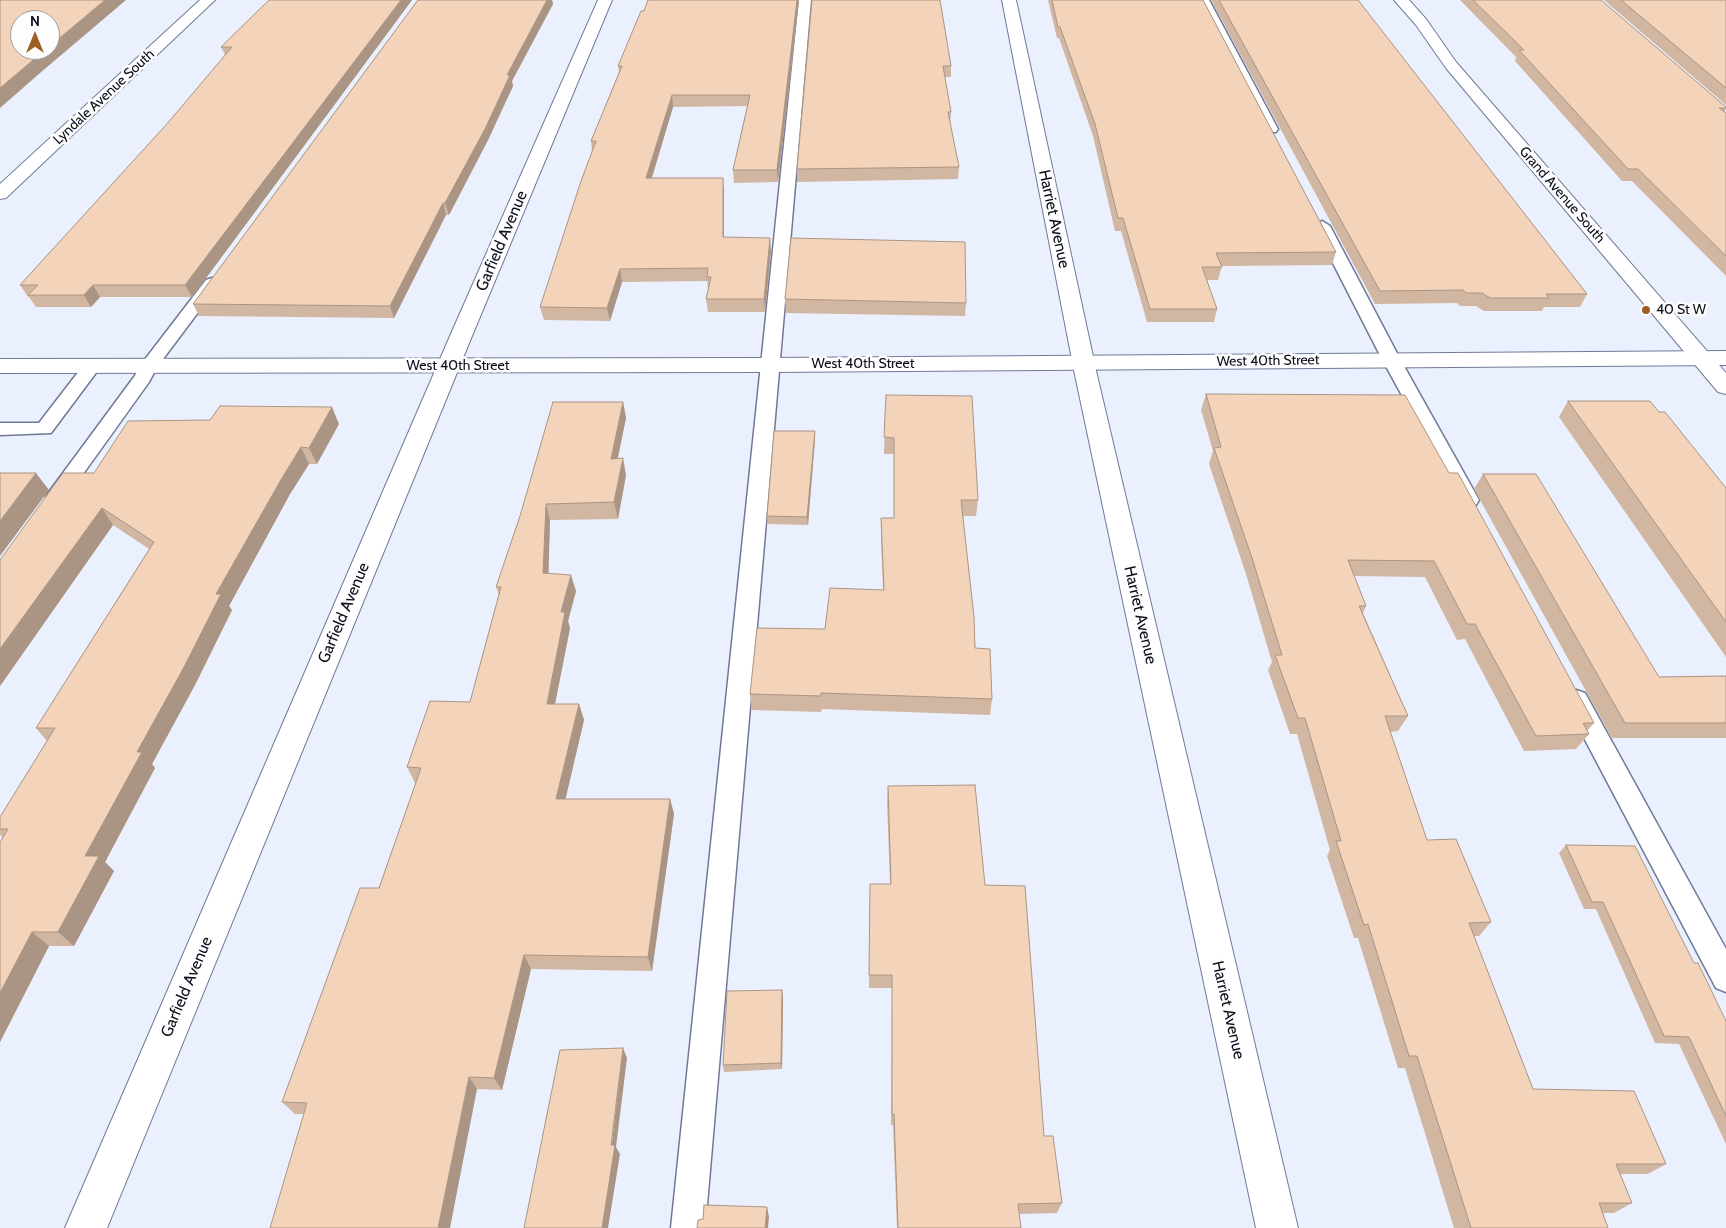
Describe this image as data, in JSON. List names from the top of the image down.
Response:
{
  "streets": {
    "street": [
      "Lyndale Avenue South",
      "Grand Avenue South",
      "Harriet Avenue",
      "Garfield Avenue",
      "West 40th Street"
    ]
  },
  "crossings": [
    ["Grand Avenue South", "West 40th Street"],
    ["Harriet Avenue", "West 40th Street"],
    ["Garfield Avenue", "West 40th Street"]
  ],
  "places": ["40 St W"],
  "north": "top"
}
